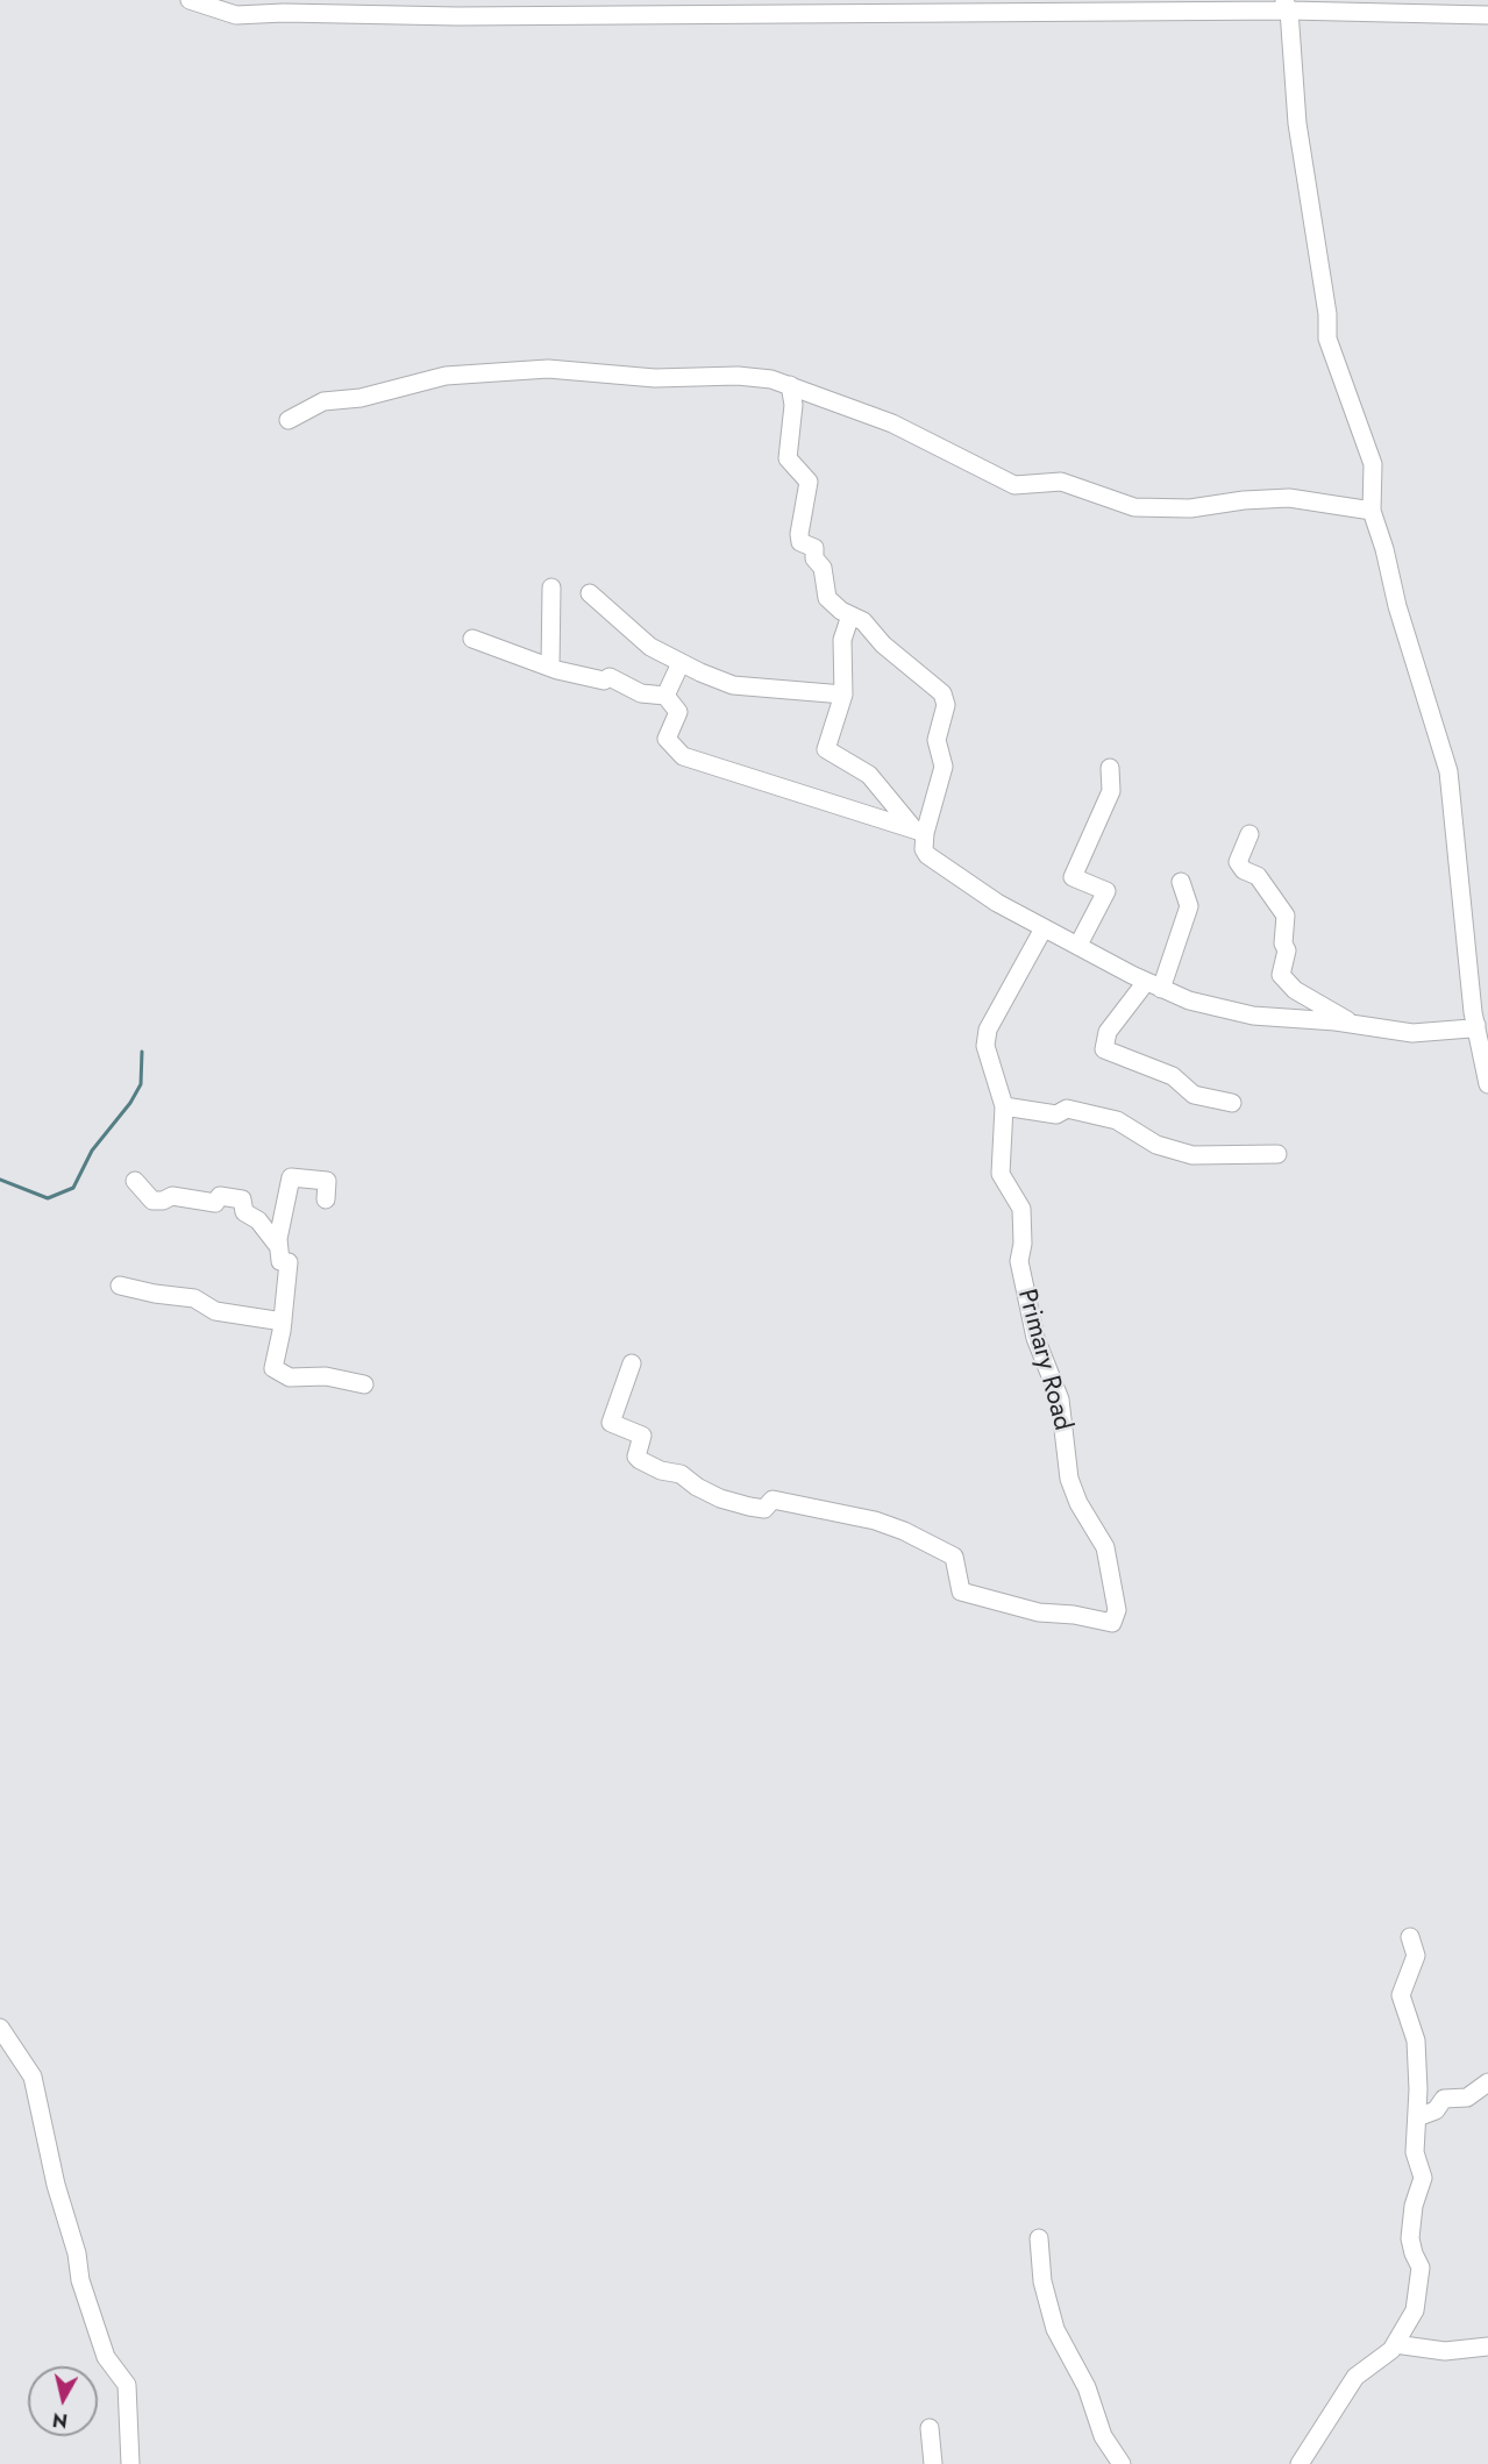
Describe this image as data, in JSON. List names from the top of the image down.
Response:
{
  "streets": {
    "street": ["Primary Road"]
  },
  "north": "bottom"
}
